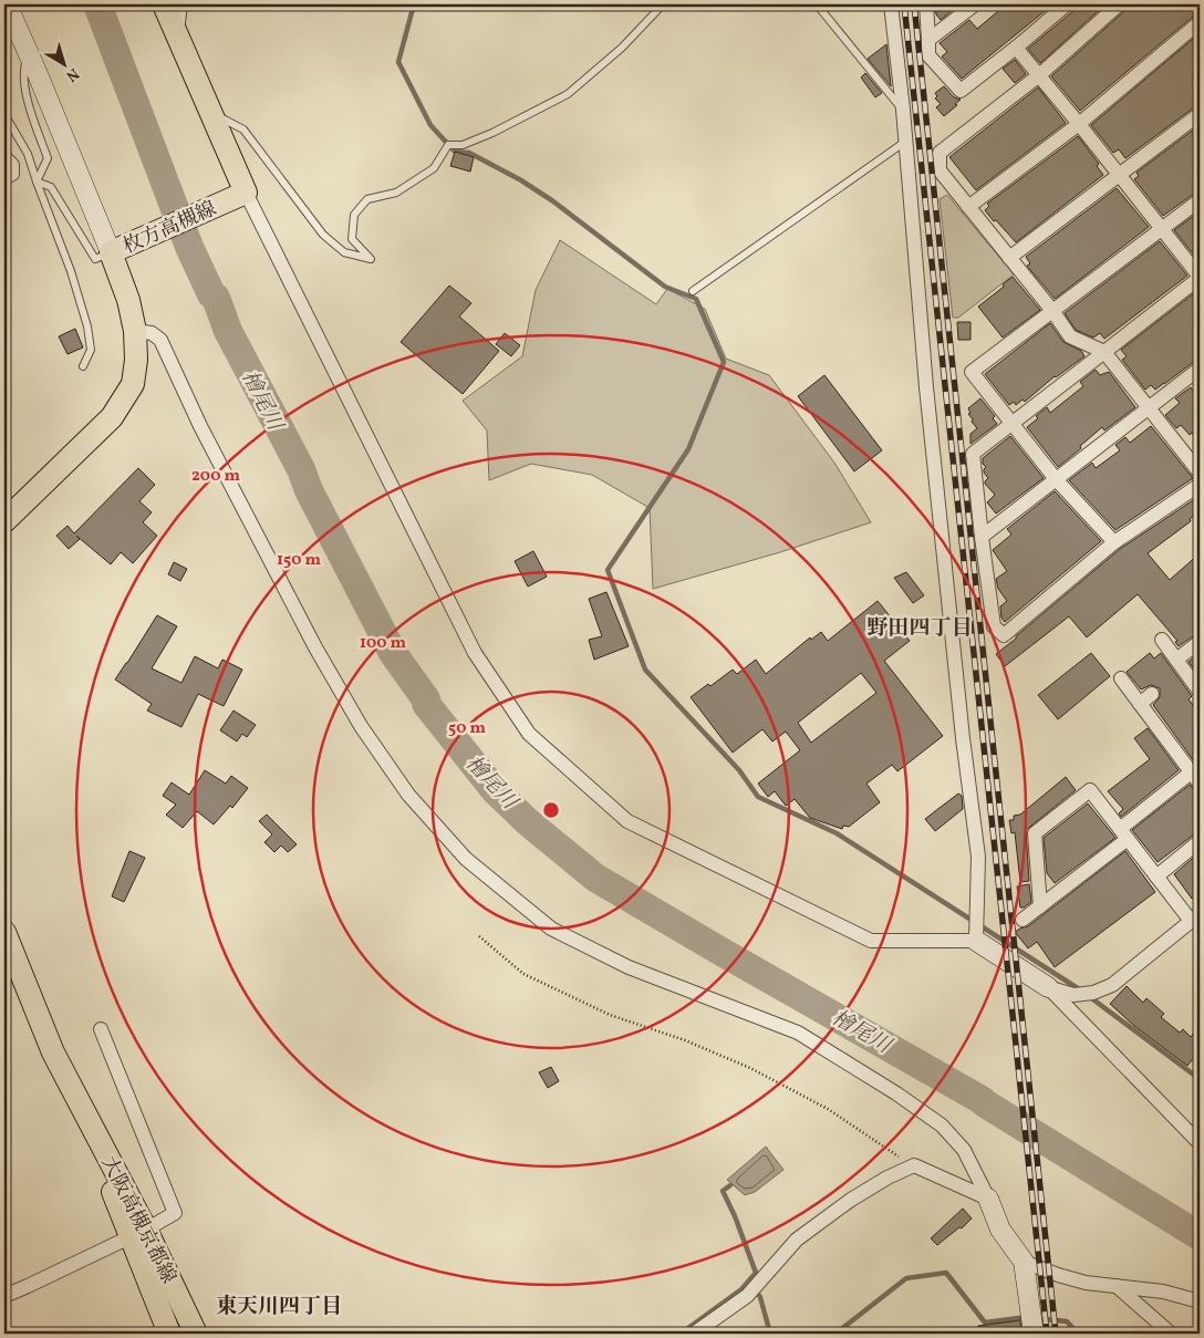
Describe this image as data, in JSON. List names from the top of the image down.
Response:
{
  "streets": {
    "main road": ["枚方高槻線", "大阪高槻京都線"]
  },
  "districts": ["野田四丁目", "東天川四丁目"],
  "water": ["檜尾川"],
  "north": "bottom right",
  "rings": [
    "200 m",
    "150 m",
    "100 m",
    "50 m"
  ]
}
